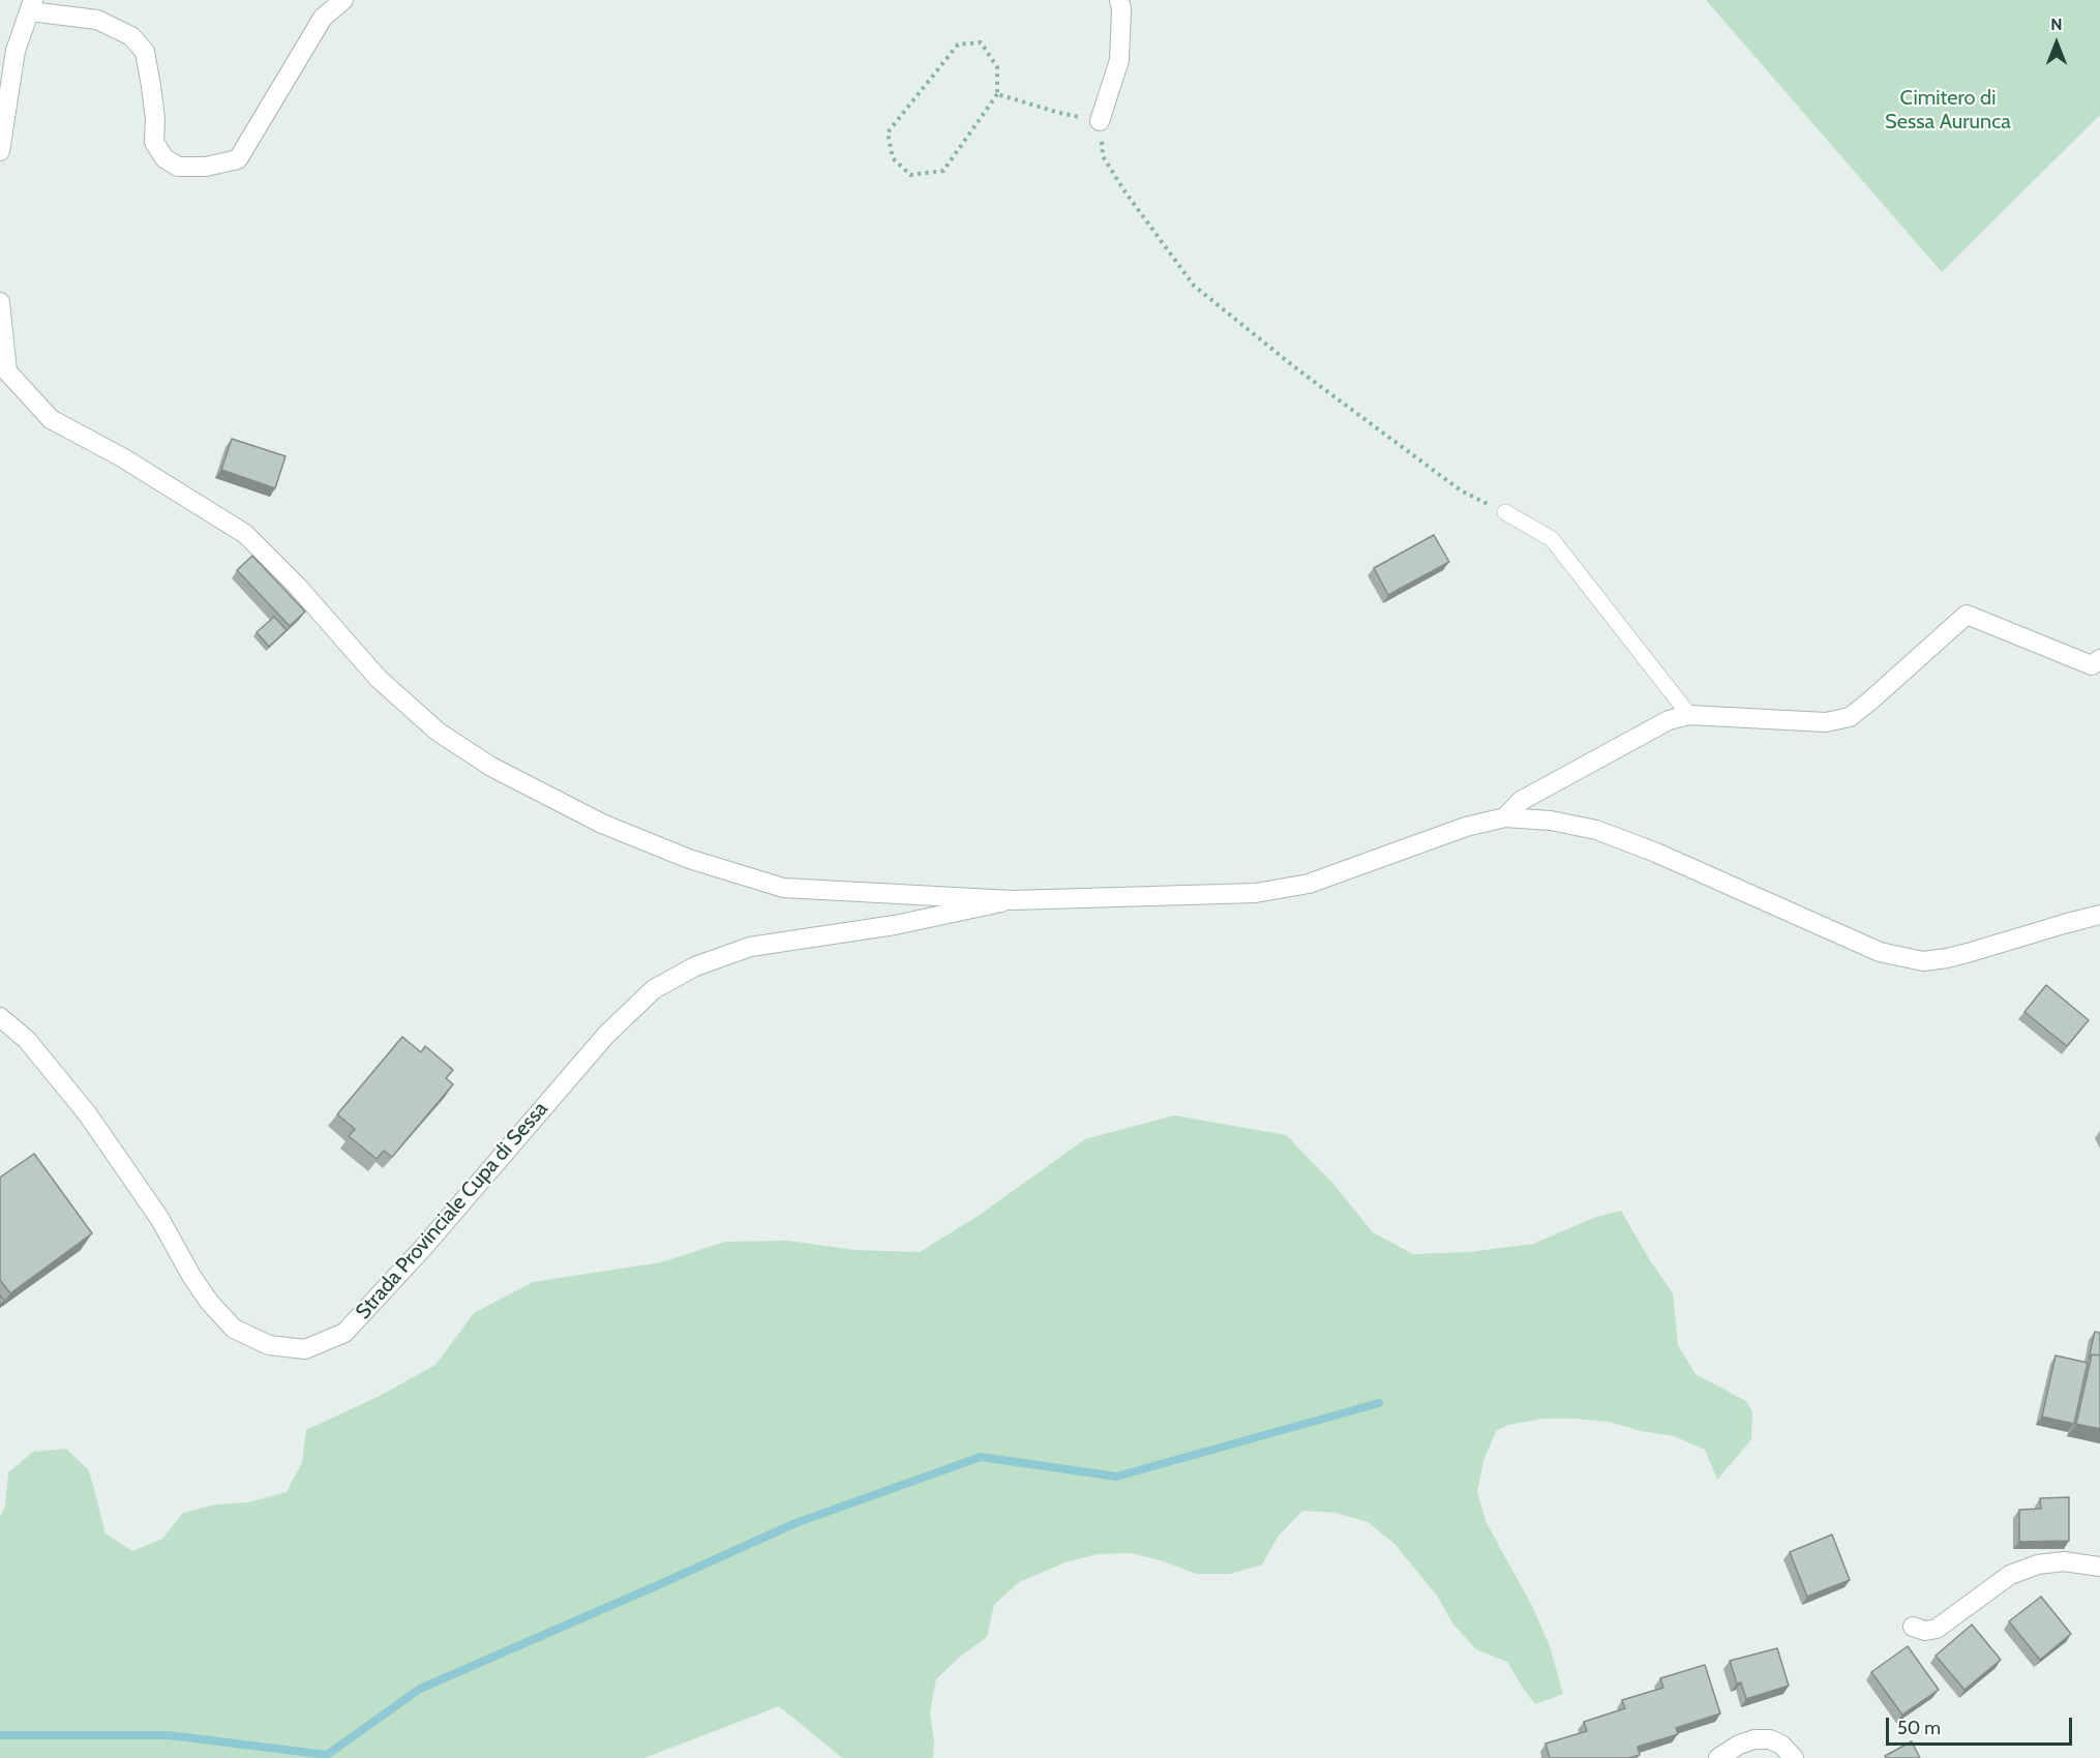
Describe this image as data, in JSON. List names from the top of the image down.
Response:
{
  "streets": {
    "street": ["Strada Provinciale Cupa di Sessa"]
  },
  "parks": ["Cimitero di Sessa Aurunca"],
  "scale_bar": "50 m",
  "north": "top"
}
